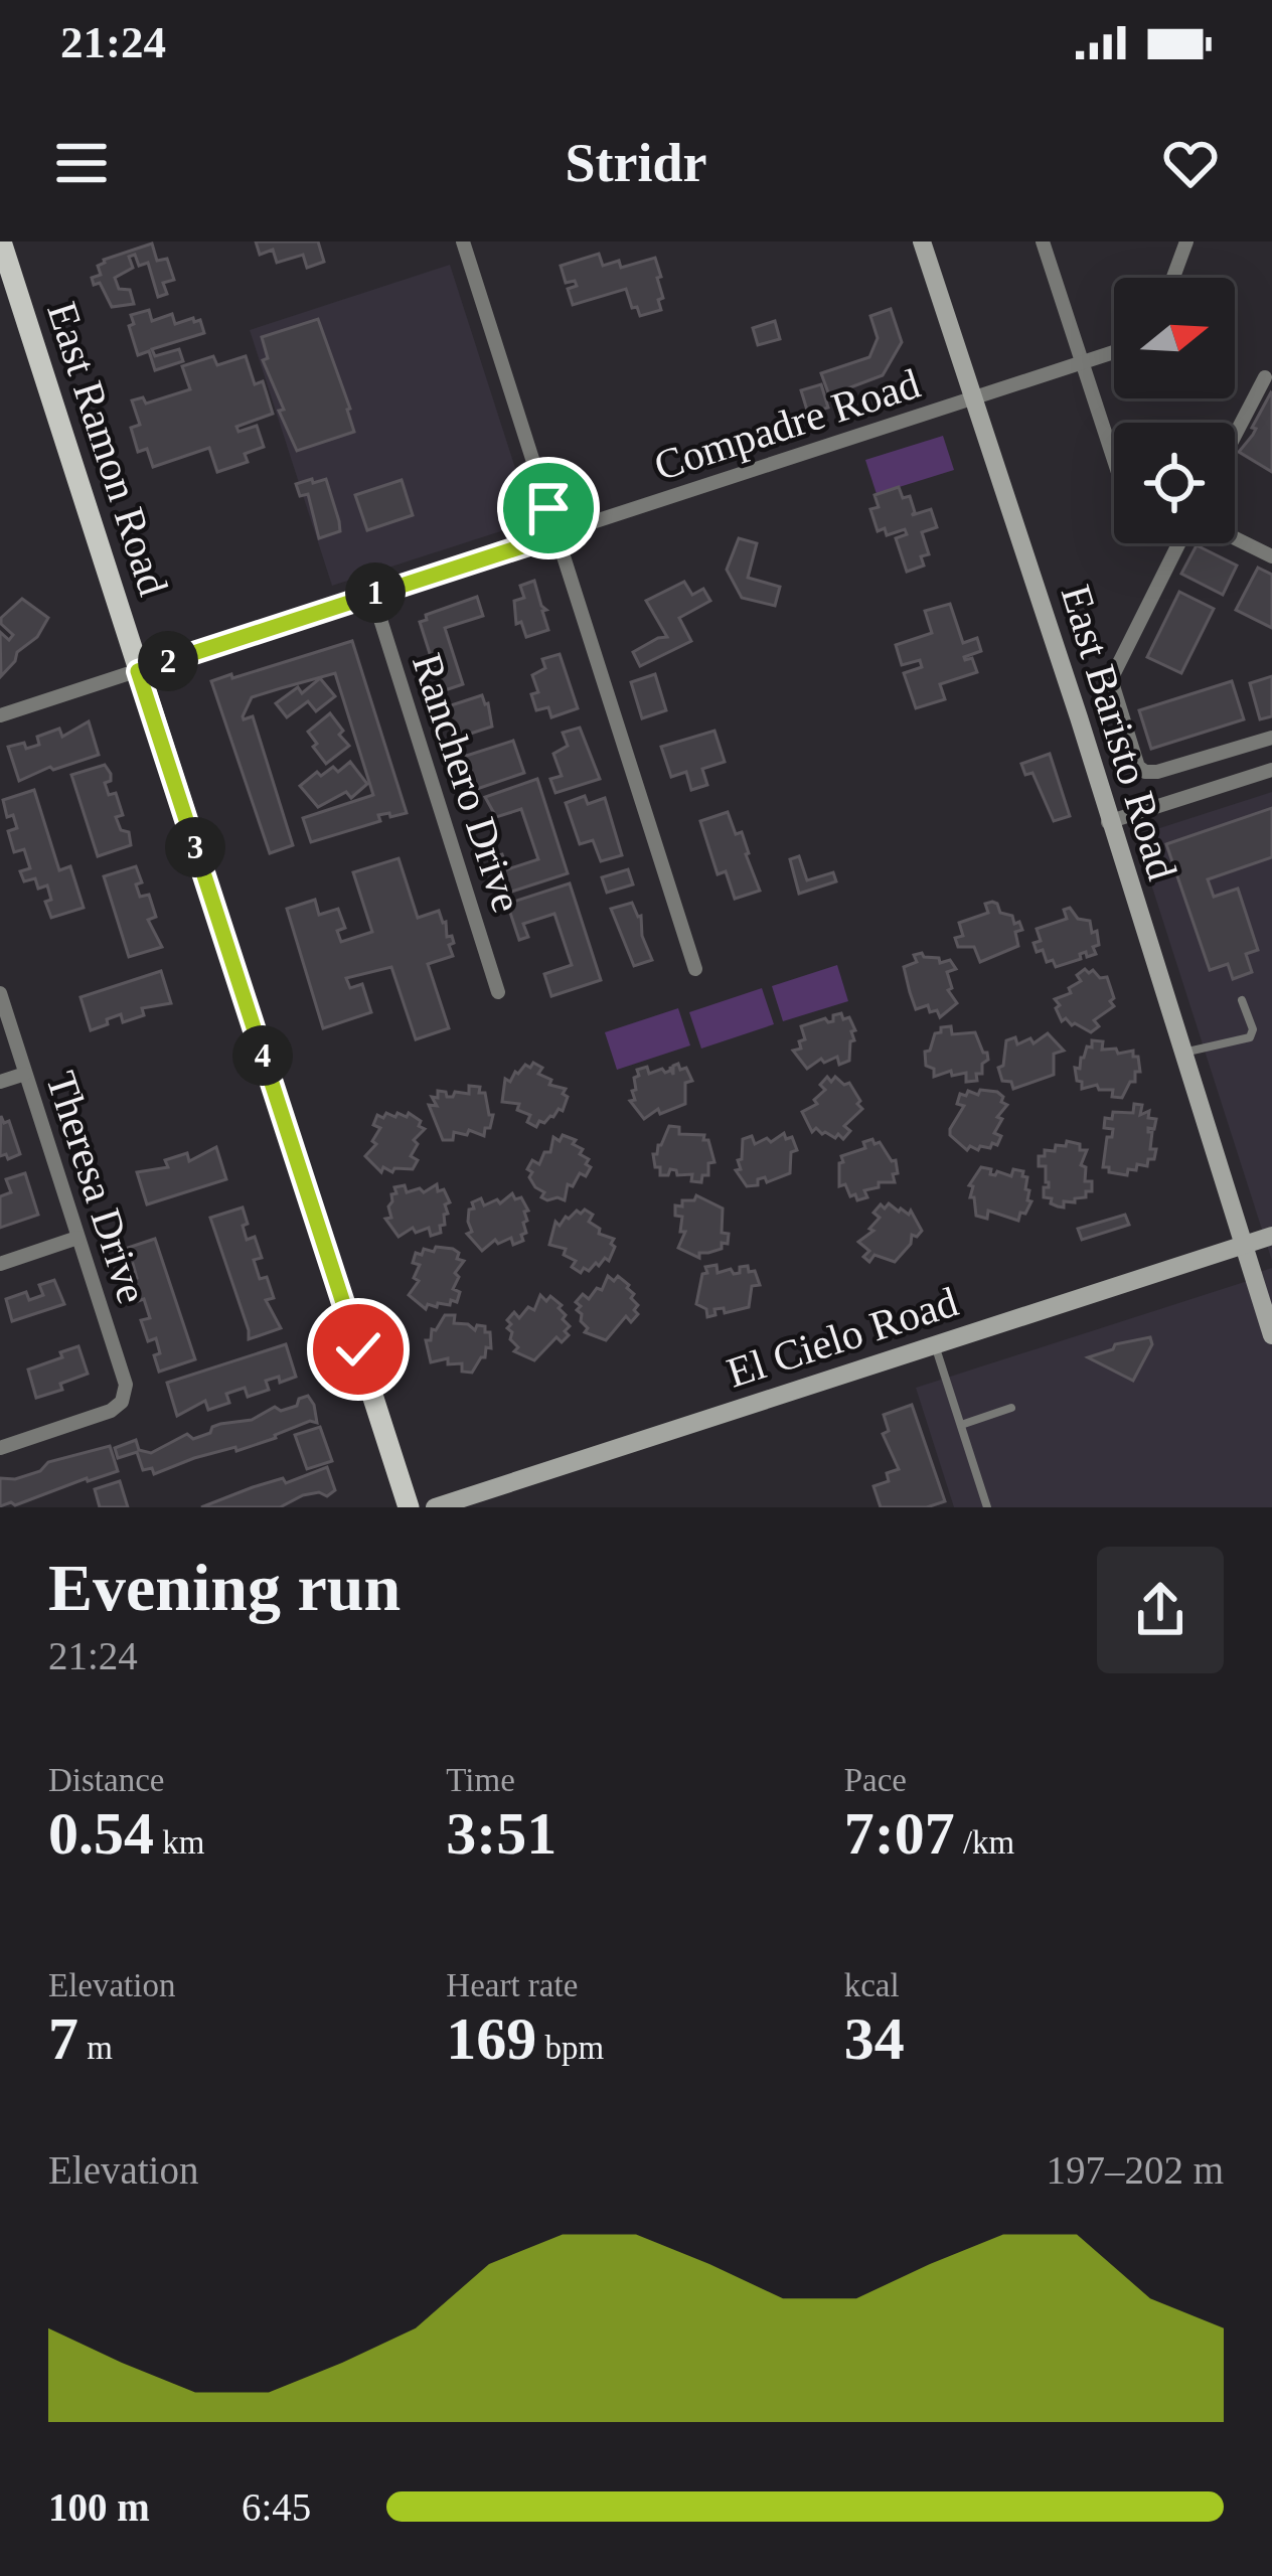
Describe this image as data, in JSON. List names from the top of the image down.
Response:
{
  "streets": {
    "main road": ["East Ramon Road"],
    "street": [
      "Compadre Road",
      "East Baristo Road",
      "Ranchero Drive",
      "Theresa Drive",
      "El Cielo Road"
    ]
  },
  "crossings": [
    ["Compadre Road", "East Ramon Road"],
    ["Compadre Road", "East Baristo Road"],
    ["Compadre Road", "Ranchero Drive"],
    ["East Baristo Road", "El Cielo Road"]
  ],
  "north": "right",
  "page": {
    "status": "21:24",
    "header": "Stridr",
    "pins": [
      "1",
      "2",
      "3",
      "4"
    ],
    "heading": ["Evening run", "21:24"],
    "stats": [
      ["Distance", "0.54 km"],
      ["Time", "3:51"],
      ["Pace", "7:07 /km"],
      ["Elevation", "7 m"],
      ["Heart rate", "169 bpm"],
      ["kcal", "34"]
    ],
    "chart": ["Elevation", "197–202 m"],
    "list": [
      {
        "name": "100 m",
        "note": "6:45"
      }
    ]
  }
}
